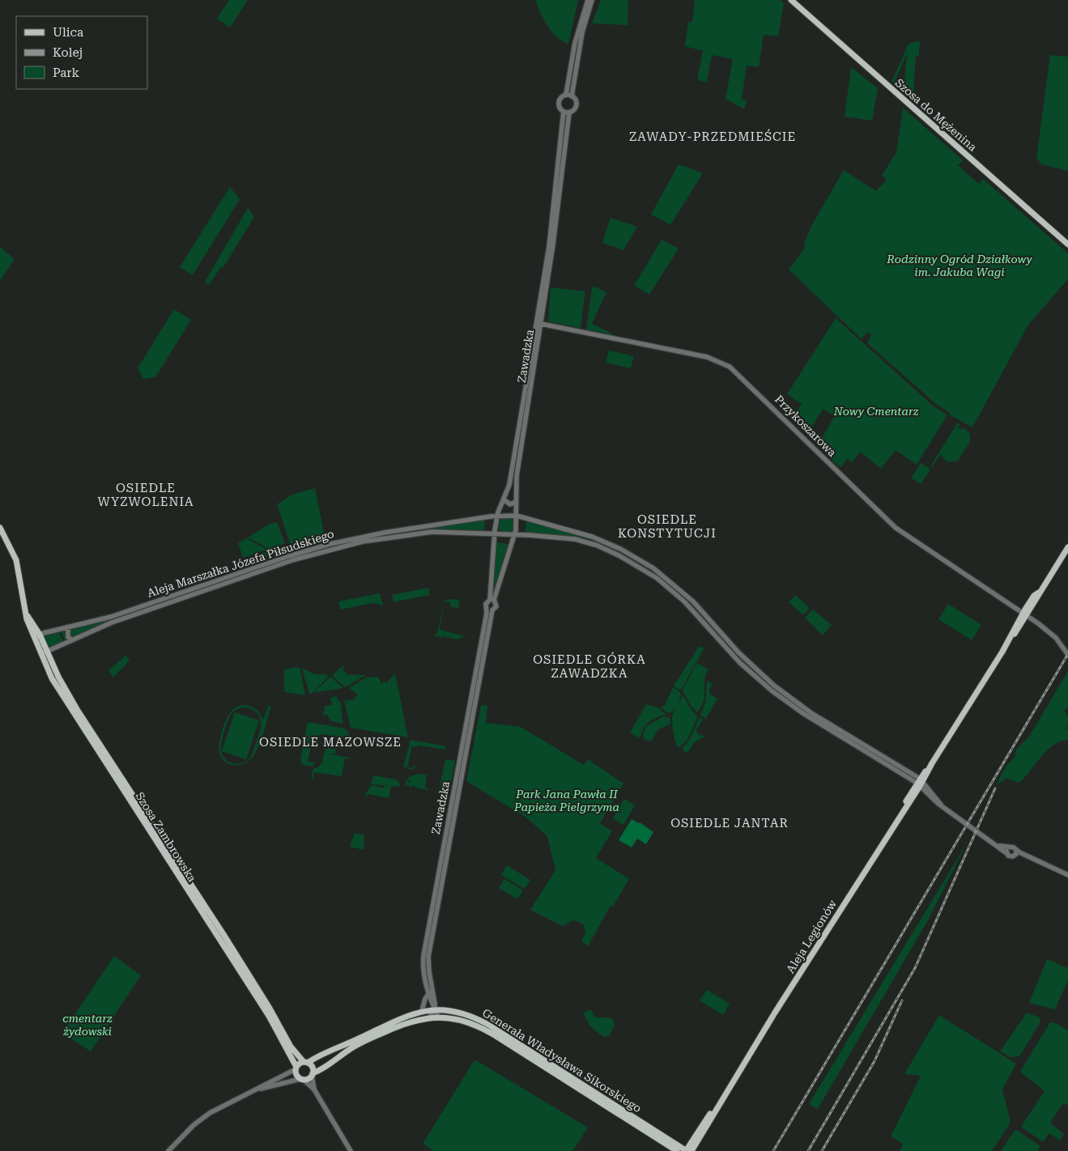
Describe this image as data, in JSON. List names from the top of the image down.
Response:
{
  "streets": {
    "main road": [
      "Szosa do Mężenina",
      "Szosa Zambrowska",
      "Aleja Legionów",
      "Generała Władysława Sikorskiego"
    ],
    "street": ["Zawadzka", "Przykoszarowa", "Aleja Marszałka Józefa Piłsudskiego"]
  },
  "crossings": [
    ["Zawadzka", "Przykoszarowa"],
    ["Zawadzka", "Aleja Marszałka Józefa Piłsudskiego"],
    ["Zawadzka", "Generała Władysława Sikorskiego"],
    ["Przykoszarowa", "Aleja Legionów"],
    ["Aleja Marszałka Józefa Piłsudskiego", "Szosa Zambrowska"],
    ["Aleja Marszałka Józefa Piłsudskiego", "Aleja Legionów"],
    ["Szosa Zambrowska", "Generała Władysława Sikorskiego"],
    ["Aleja Legionów", "Generała Władysława Sikorskiego"]
  ],
  "districts": [
    "ZAWADY-PRZEDMIEŚCIE",
    "OSIEDLE WYZWOLENIA",
    "OSIEDLE KONSTYTUCJI",
    "OSIEDLE GÓRKA ZAWADZKA",
    "OSIEDLE MAZOWSZE",
    "OSIEDLE JANTAR"
  ],
  "parks": [
    "Rodzinny Ogród Działkowy im. Jakuba Wagi",
    "Nowy Cmentarz",
    "Park Jana Pawła II Papieża Pielgrzyma",
    "cmentarz żydowski"
  ],
  "legend": ["Ulica", "Kolej", "Park"]
}
